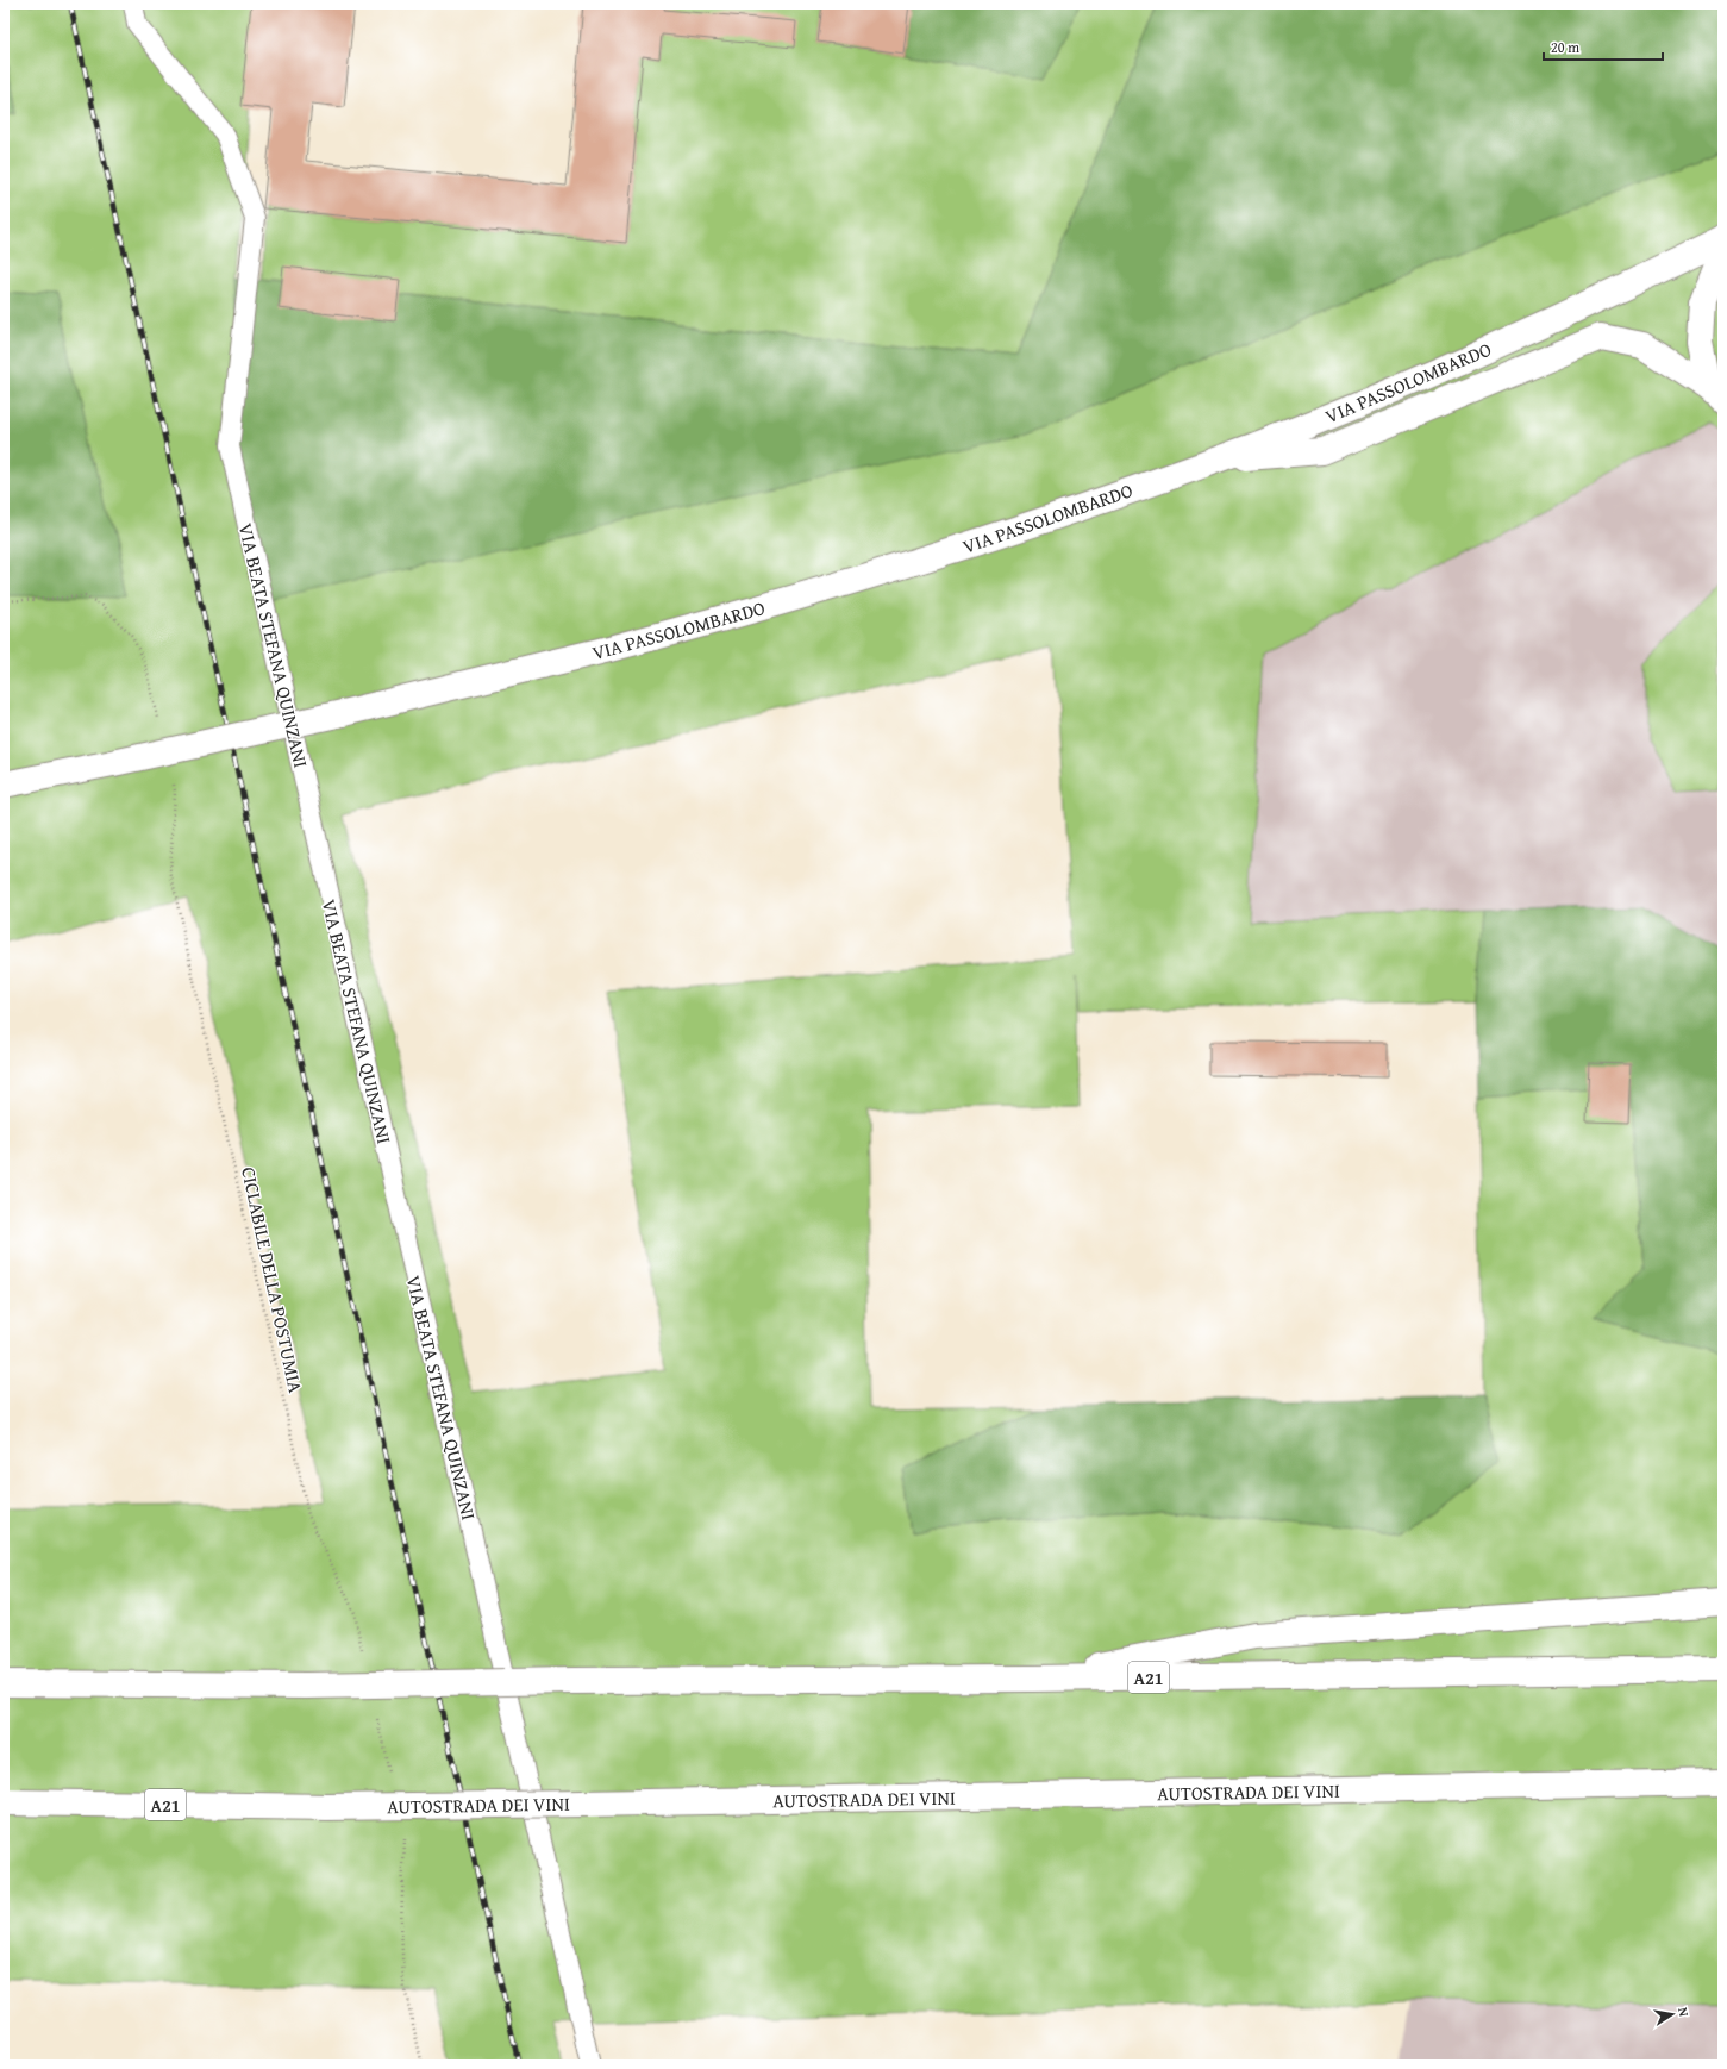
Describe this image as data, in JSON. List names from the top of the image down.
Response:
{
  "streets": {
    "main road": ["VIA PASSOLOMBARDO", "A21", "AUTOSTRADA DEI VINI"],
    "lane": ["VIA BEATA STEFANA QUINZANI"],
    "path": ["CICLABILE DELLA POSTUMIA"]
  },
  "scale_bar": "20 m",
  "north": "right"
}
